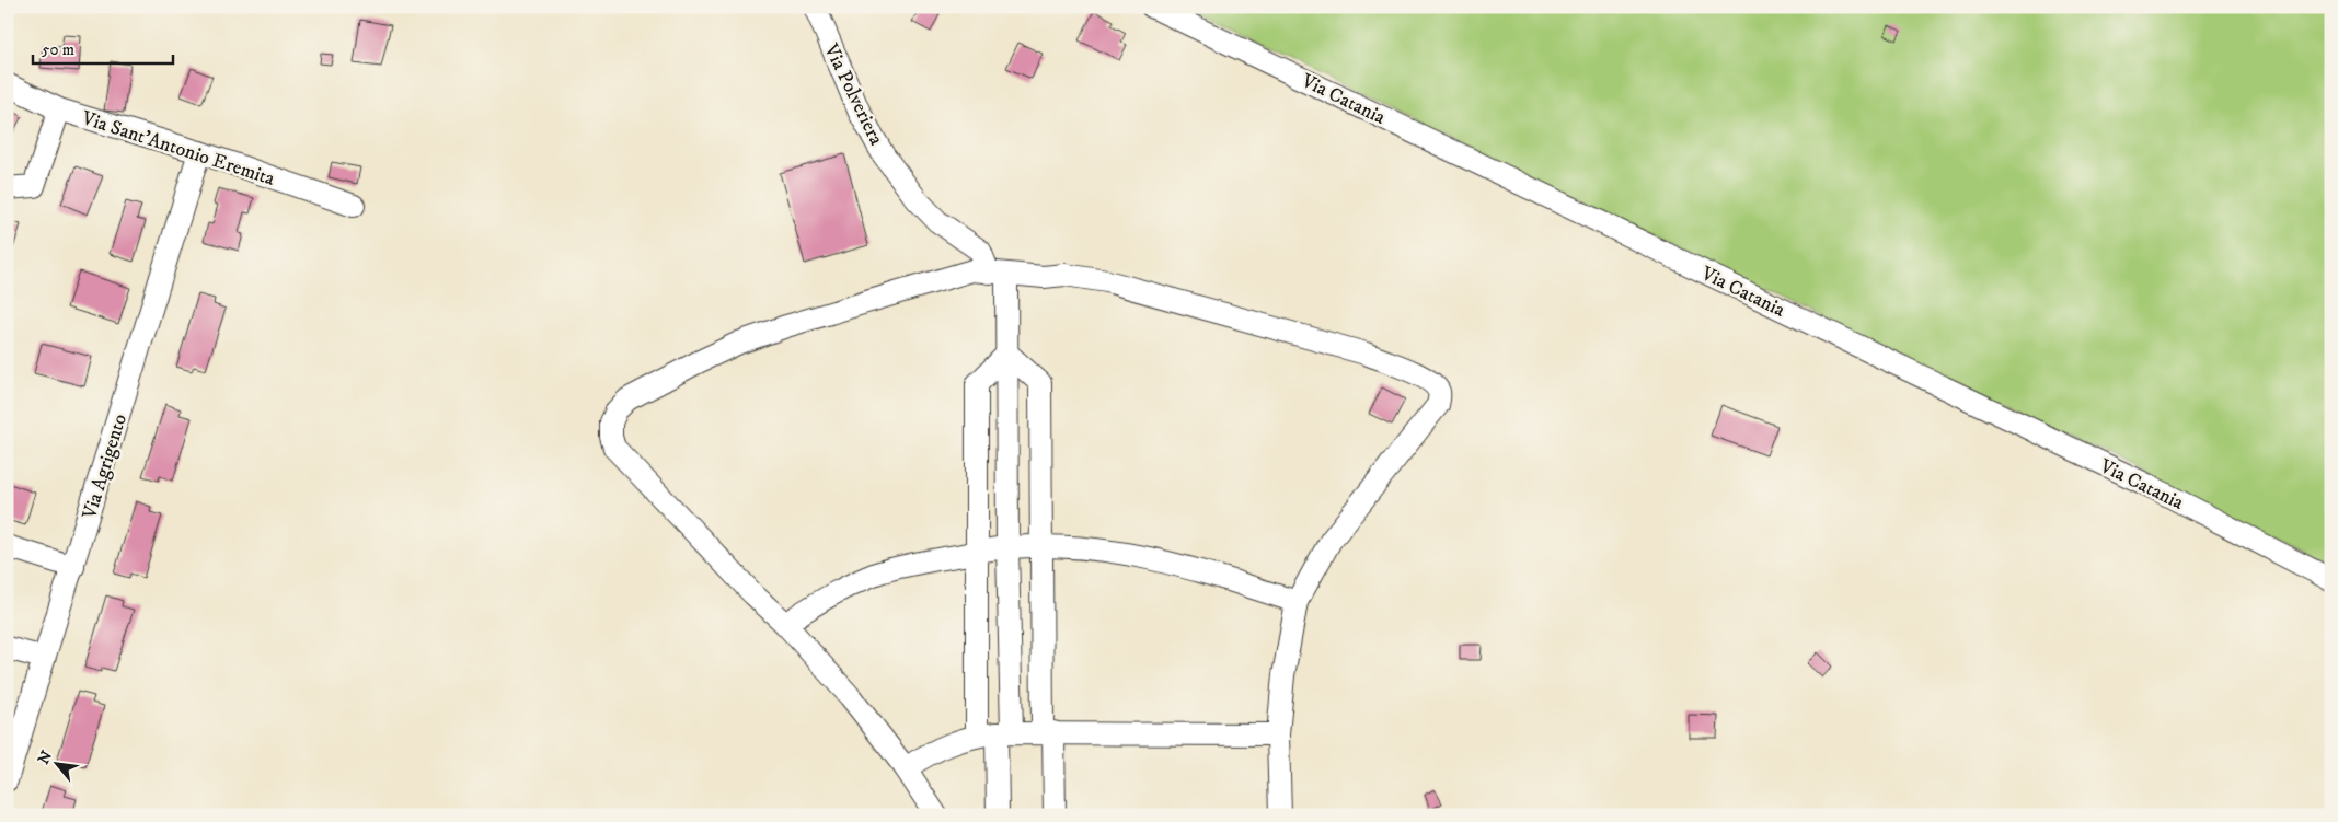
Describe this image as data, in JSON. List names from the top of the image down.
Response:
{
  "streets": {
    "street": [
      "Via Polveriera",
      "Via Catania",
      "Via Sant'Antonio Eremita",
      "Via Agrigento"
    ]
  },
  "crossings": [
    ["Via Sant'Antonio Eremita", "Via Agrigento"]
  ],
  "scale_bar": "50 m",
  "north": "top left"
}
